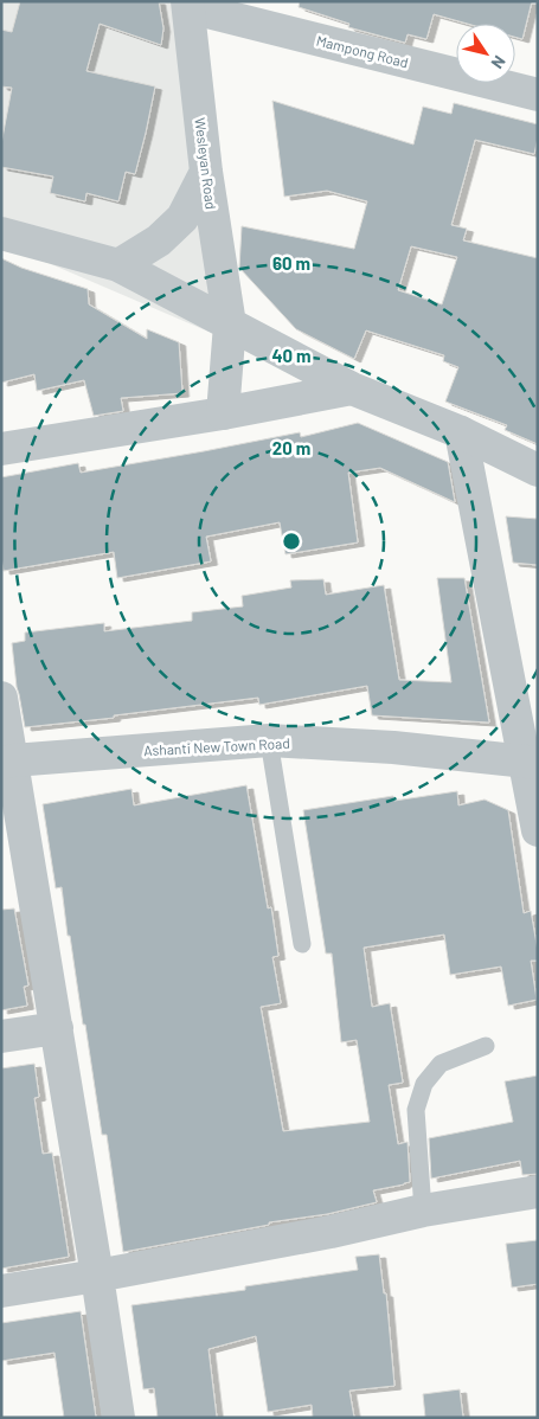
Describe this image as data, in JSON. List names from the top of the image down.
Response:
{
  "streets": {
    "street": ["Mampong Road", "Wesleyan Road", "Ashanti New Town Road"]
  },
  "crossings": [
    ["Mampong Road", "Wesleyan Road"]
  ],
  "north": "bottom right",
  "rings": ["60 m", "40 m", "20 m"]
}
